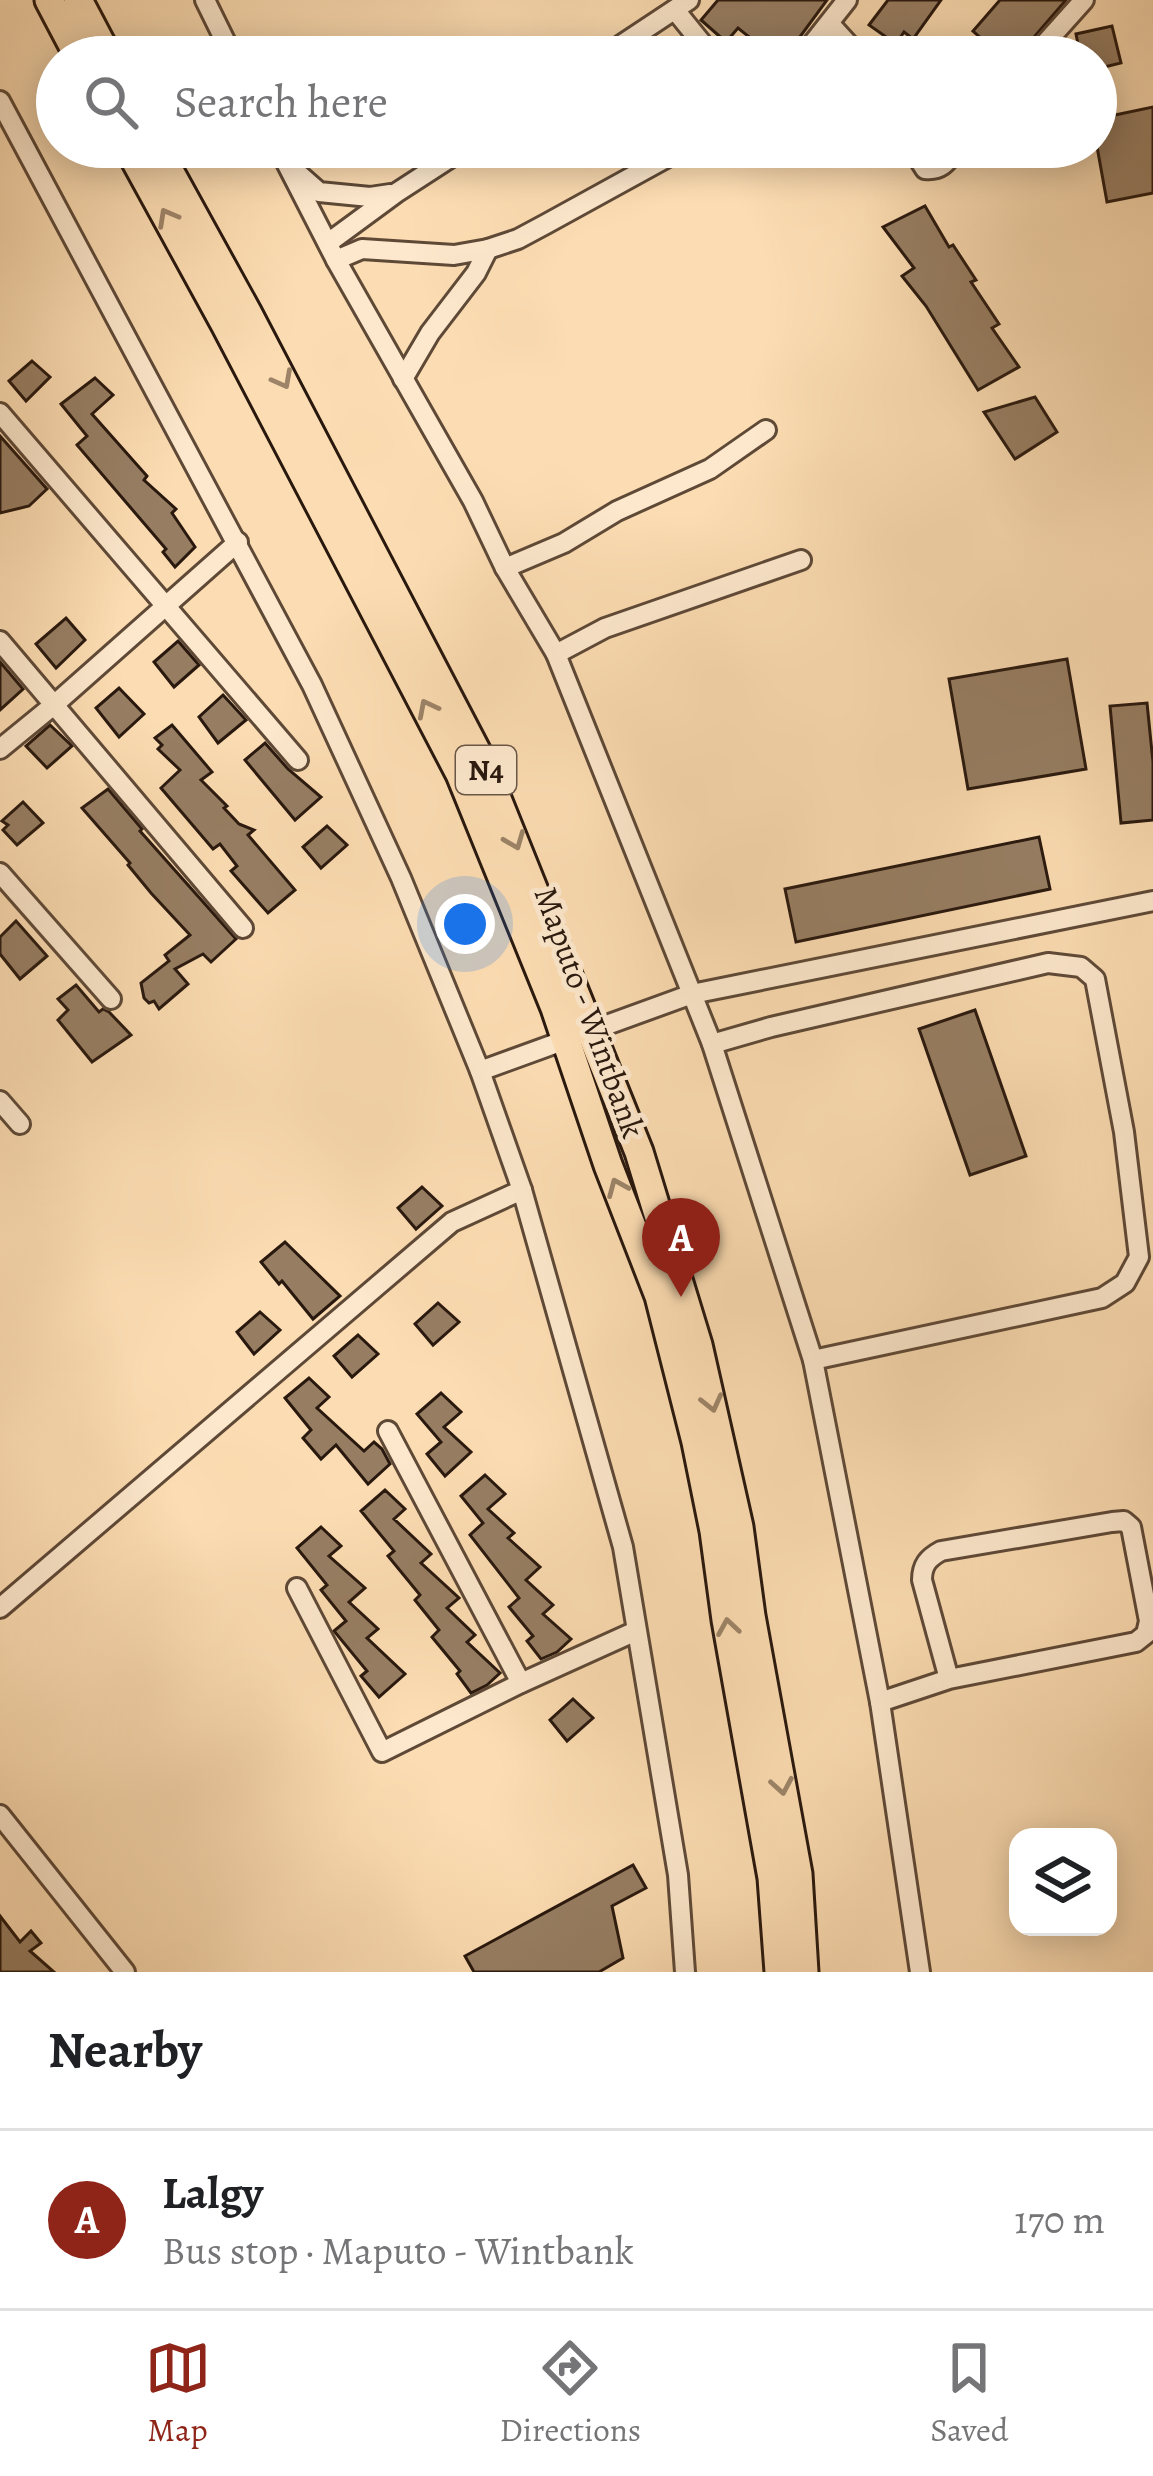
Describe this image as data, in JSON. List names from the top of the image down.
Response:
{
  "streets": {
    "highway": ["N4", "Maputo - Wintbank"]
  },
  "page": {
    "search": "Search here",
    "pins": "A",
    "heading": "Nearby",
    "list": [
      {
        "mark": "A",
        "name": "Lalgy",
        "note": "Bus stop · Maputo - Wintbank",
        "value": "170 m"
      }
    ],
    "nav": ["Map", "Directions", "Saved"]
  }
}
